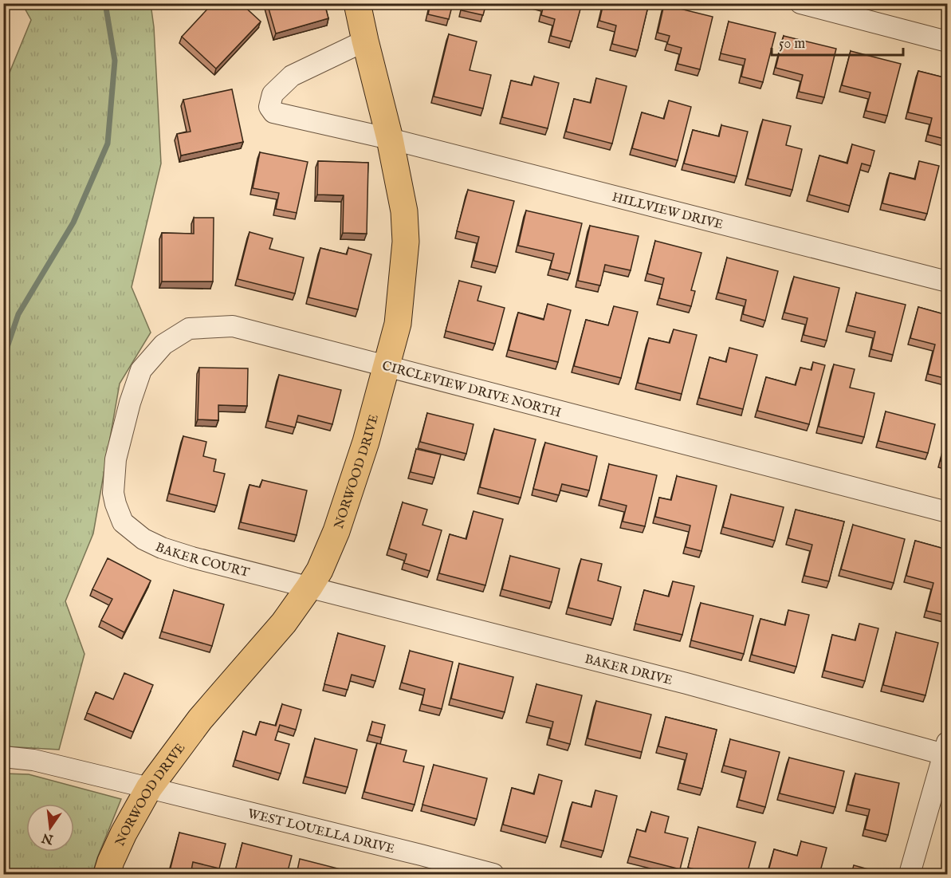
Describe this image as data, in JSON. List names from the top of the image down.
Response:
{
  "streets": {
    "main road": ["NORWOOD DRIVE"],
    "street": [
      "HILLVIEW DRIVE",
      "CIRCLEVIEW DRIVE NORTH",
      "BAKER COURT",
      "BAKER DRIVE",
      "WEST LOUELLA DRIVE"
    ]
  },
  "crossings": [
    ["HILLVIEW DRIVE", "NORWOOD DRIVE"],
    ["CIRCLEVIEW DRIVE NORTH", "NORWOOD DRIVE"],
    ["CIRCLEVIEW DRIVE NORTH", "BAKER COURT"],
    ["NORWOOD DRIVE", "BAKER COURT"],
    ["NORWOOD DRIVE", "BAKER DRIVE"],
    ["NORWOOD DRIVE", "WEST LOUELLA DRIVE"],
    ["BAKER COURT", "BAKER DRIVE"]
  ],
  "scale_bar": "50 m",
  "north": "bottom"
}
